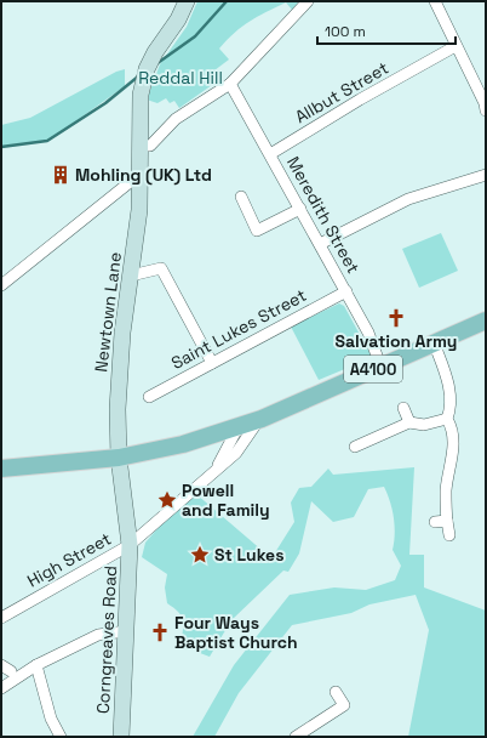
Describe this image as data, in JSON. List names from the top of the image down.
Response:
{
  "streets": {
    "main road": ["Newtown Lane", "A4100", "Corngreaves Road"],
    "street": [
      "Allbut Street",
      "Meredith Street",
      "Saint Lukes Street",
      "High Street"
    ]
  },
  "crossings": [
    ["Allbut Street", "Meredith Street"],
    ["Meredith Street", "Saint Lukes Street"],
    ["Meredith Street", "A4100"],
    ["Newtown Lane", "A4100"],
    ["Newtown Lane", "High Street"],
    ["Newtown Lane", "Corngreaves Road"],
    ["High Street", "Corngreaves Road"]
  ],
  "parks": ["Reddal Hill"],
  "places": {
    "building": ["Mohling (UK) Ltd"],
    "church": ["Salvation Army", "Four Ways Baptist Church"],
    "place": ["Powell and Family", "St Lukes"]
  },
  "scale_bar": "100 m"
}
